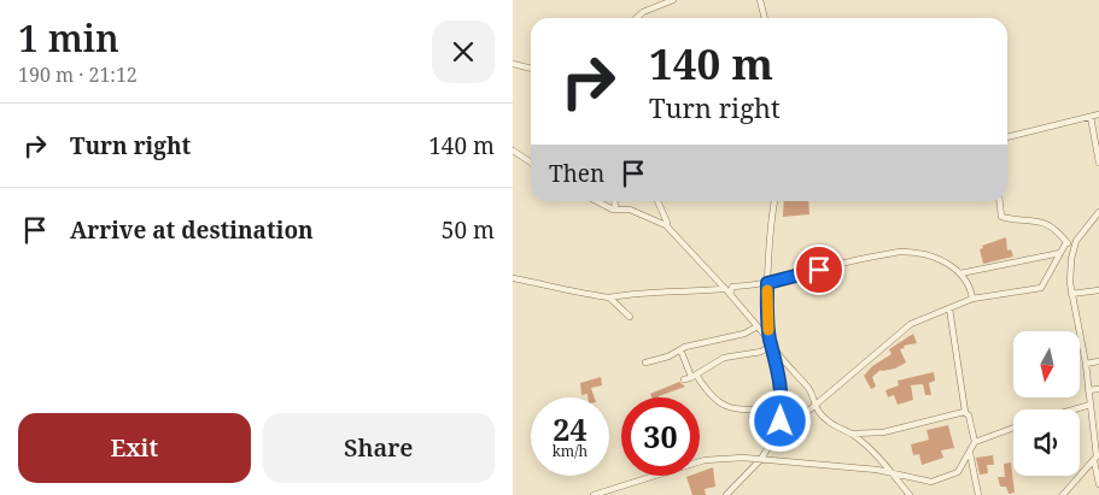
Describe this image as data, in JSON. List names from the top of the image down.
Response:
{
  "north": "bottom",
  "page": {
    "heading": ["1 min", "190 m · 21:12"],
    "turn": ["140 m", "Turn right"],
    "list": [
      {
        "name": "Turn right",
        "value": "140 m"
      },
      {
        "name": "Arrive at destination",
        "value": "50 m"
      }
    ],
    "then": "Then",
    "speed": "24 km/h",
    "limit": "30",
    "buttons": ["Exit", "Share"]
  }
}
